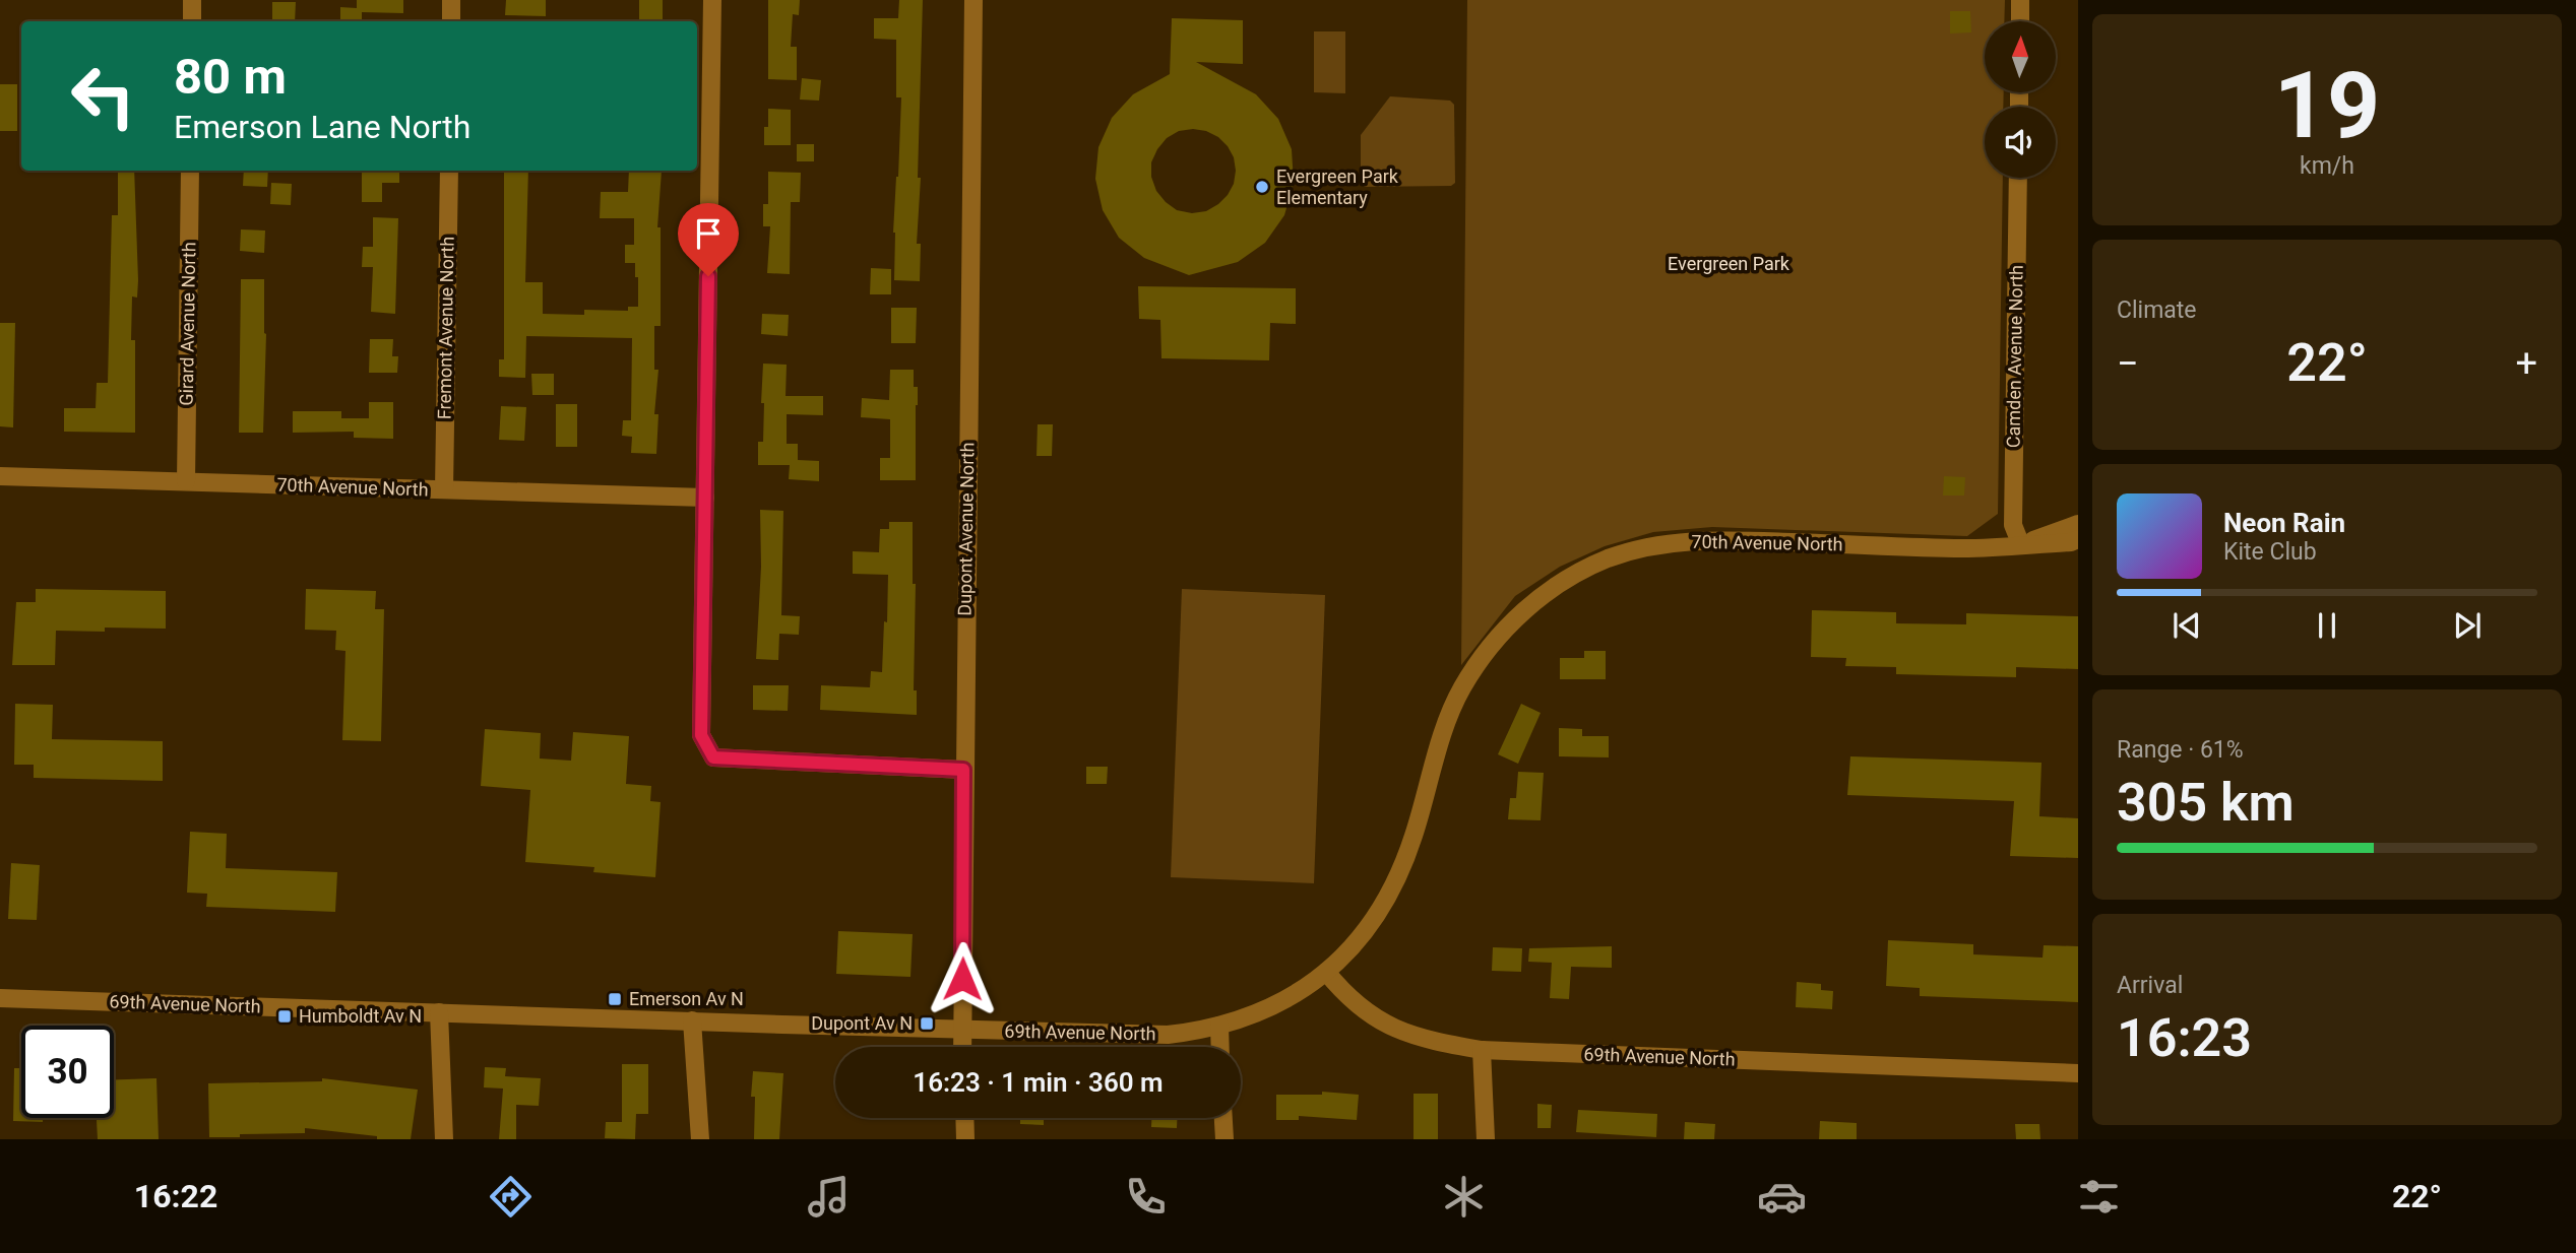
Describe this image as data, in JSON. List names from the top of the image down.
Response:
{
  "streets": {
    "street": [
      "Girard Avenue North",
      "Fremont Avenue North",
      "Camden Avenue North",
      "70th Avenue North",
      "Dupont Avenue North",
      "69th Avenue North"
    ]
  },
  "crossings": [
    ["Girard Avenue North", "70th Avenue North"],
    ["Fremont Avenue North", "70th Avenue North"],
    ["Camden Avenue North", "70th Avenue North"],
    ["70th Avenue North", "69th Avenue North"],
    ["Dupont Avenue North", "69th Avenue North"]
  ],
  "parks": ["Evergreen Park"],
  "places": {
    "other": ["Evergreen Park Elementary"],
    "transit": ["Emerson Av N", "Humboldt Av N", "Dupont Av N"]
  },
  "north": "top",
  "page": {
    "tile": [
      ["19", "km/h"],
      "Climate",
      ["Range · 61%", "305 km"],
      ["Arrival", "16:23"]
    ],
    "turn": ["80 m", "Emerson Lane North"],
    "heat": ["−", "22°", "+"],
    "song": ["Neon Rain", "Kite Club"],
    "limit": "30",
    "trip": "16:23 · 1 min · 360 m",
    "tabs": ["16:22", "22°"]
  }
}
